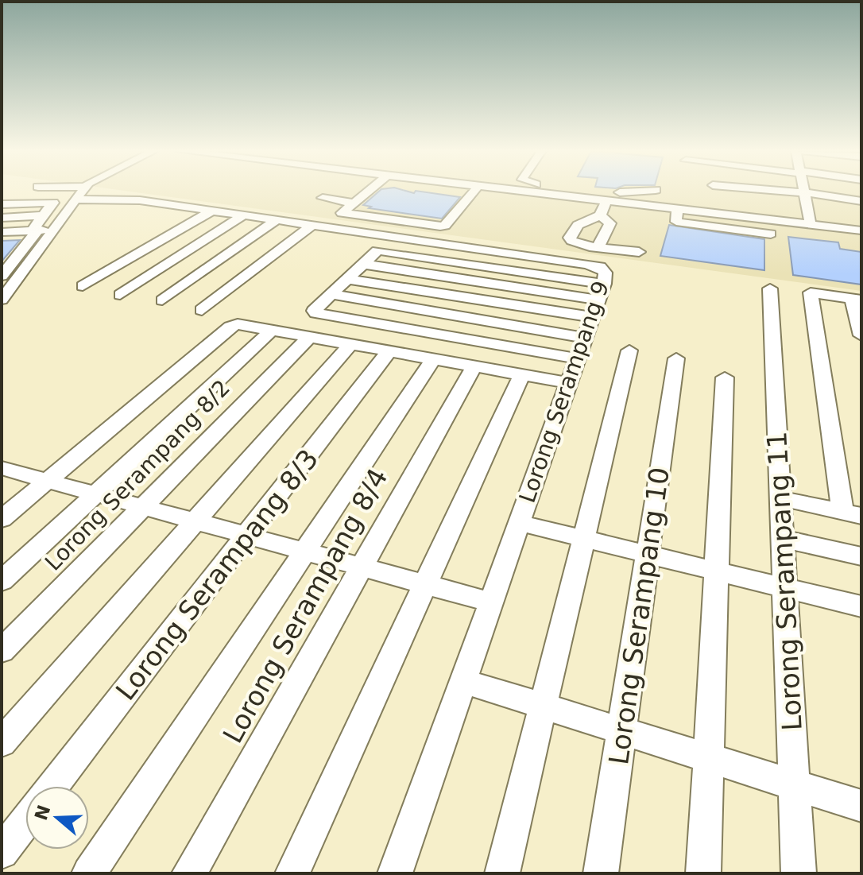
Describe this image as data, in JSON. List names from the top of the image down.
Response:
{
  "streets": {
    "street": [
      "Lorong Serampang 9",
      "Lorong Serampang 8/2",
      "Lorong Serampang 8/3",
      "Lorong Serampang 11",
      "Lorong Serampang 8/4",
      "Lorong Serampang 10"
    ]
  },
  "north": "left"
}
